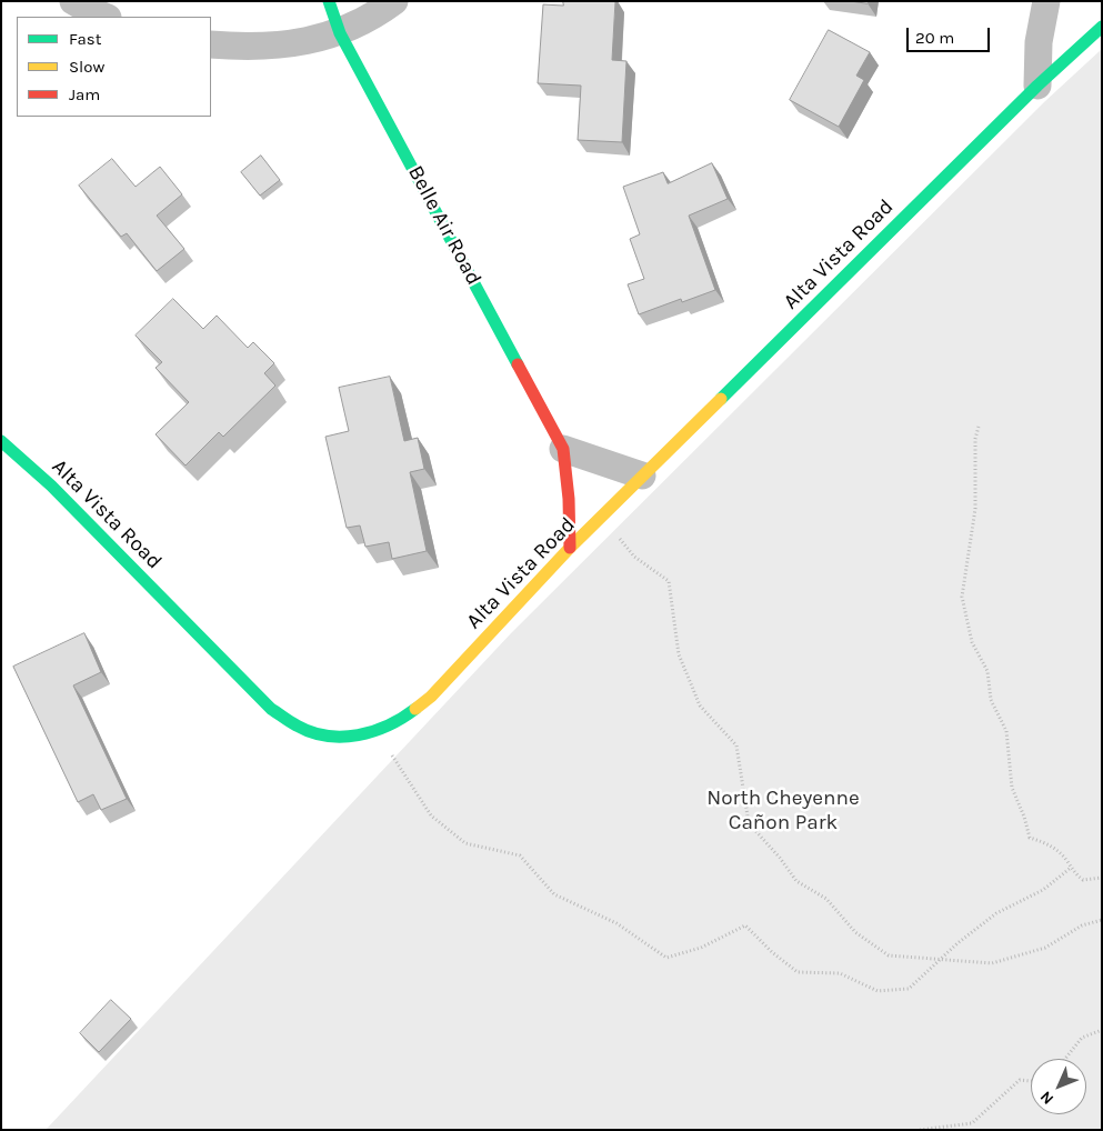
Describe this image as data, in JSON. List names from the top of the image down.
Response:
{
  "streets": {
    "street": ["Belle Air Road", "Alta Vista Road"]
  },
  "crossings": [
    ["Belle Air Road", "Alta Vista Road"]
  ],
  "parks": ["North Cheyenne Cañon Park"],
  "legend": ["Fast", "Slow", "Jam"],
  "scale_bar": "20 m",
  "north": "bottom left"
}
